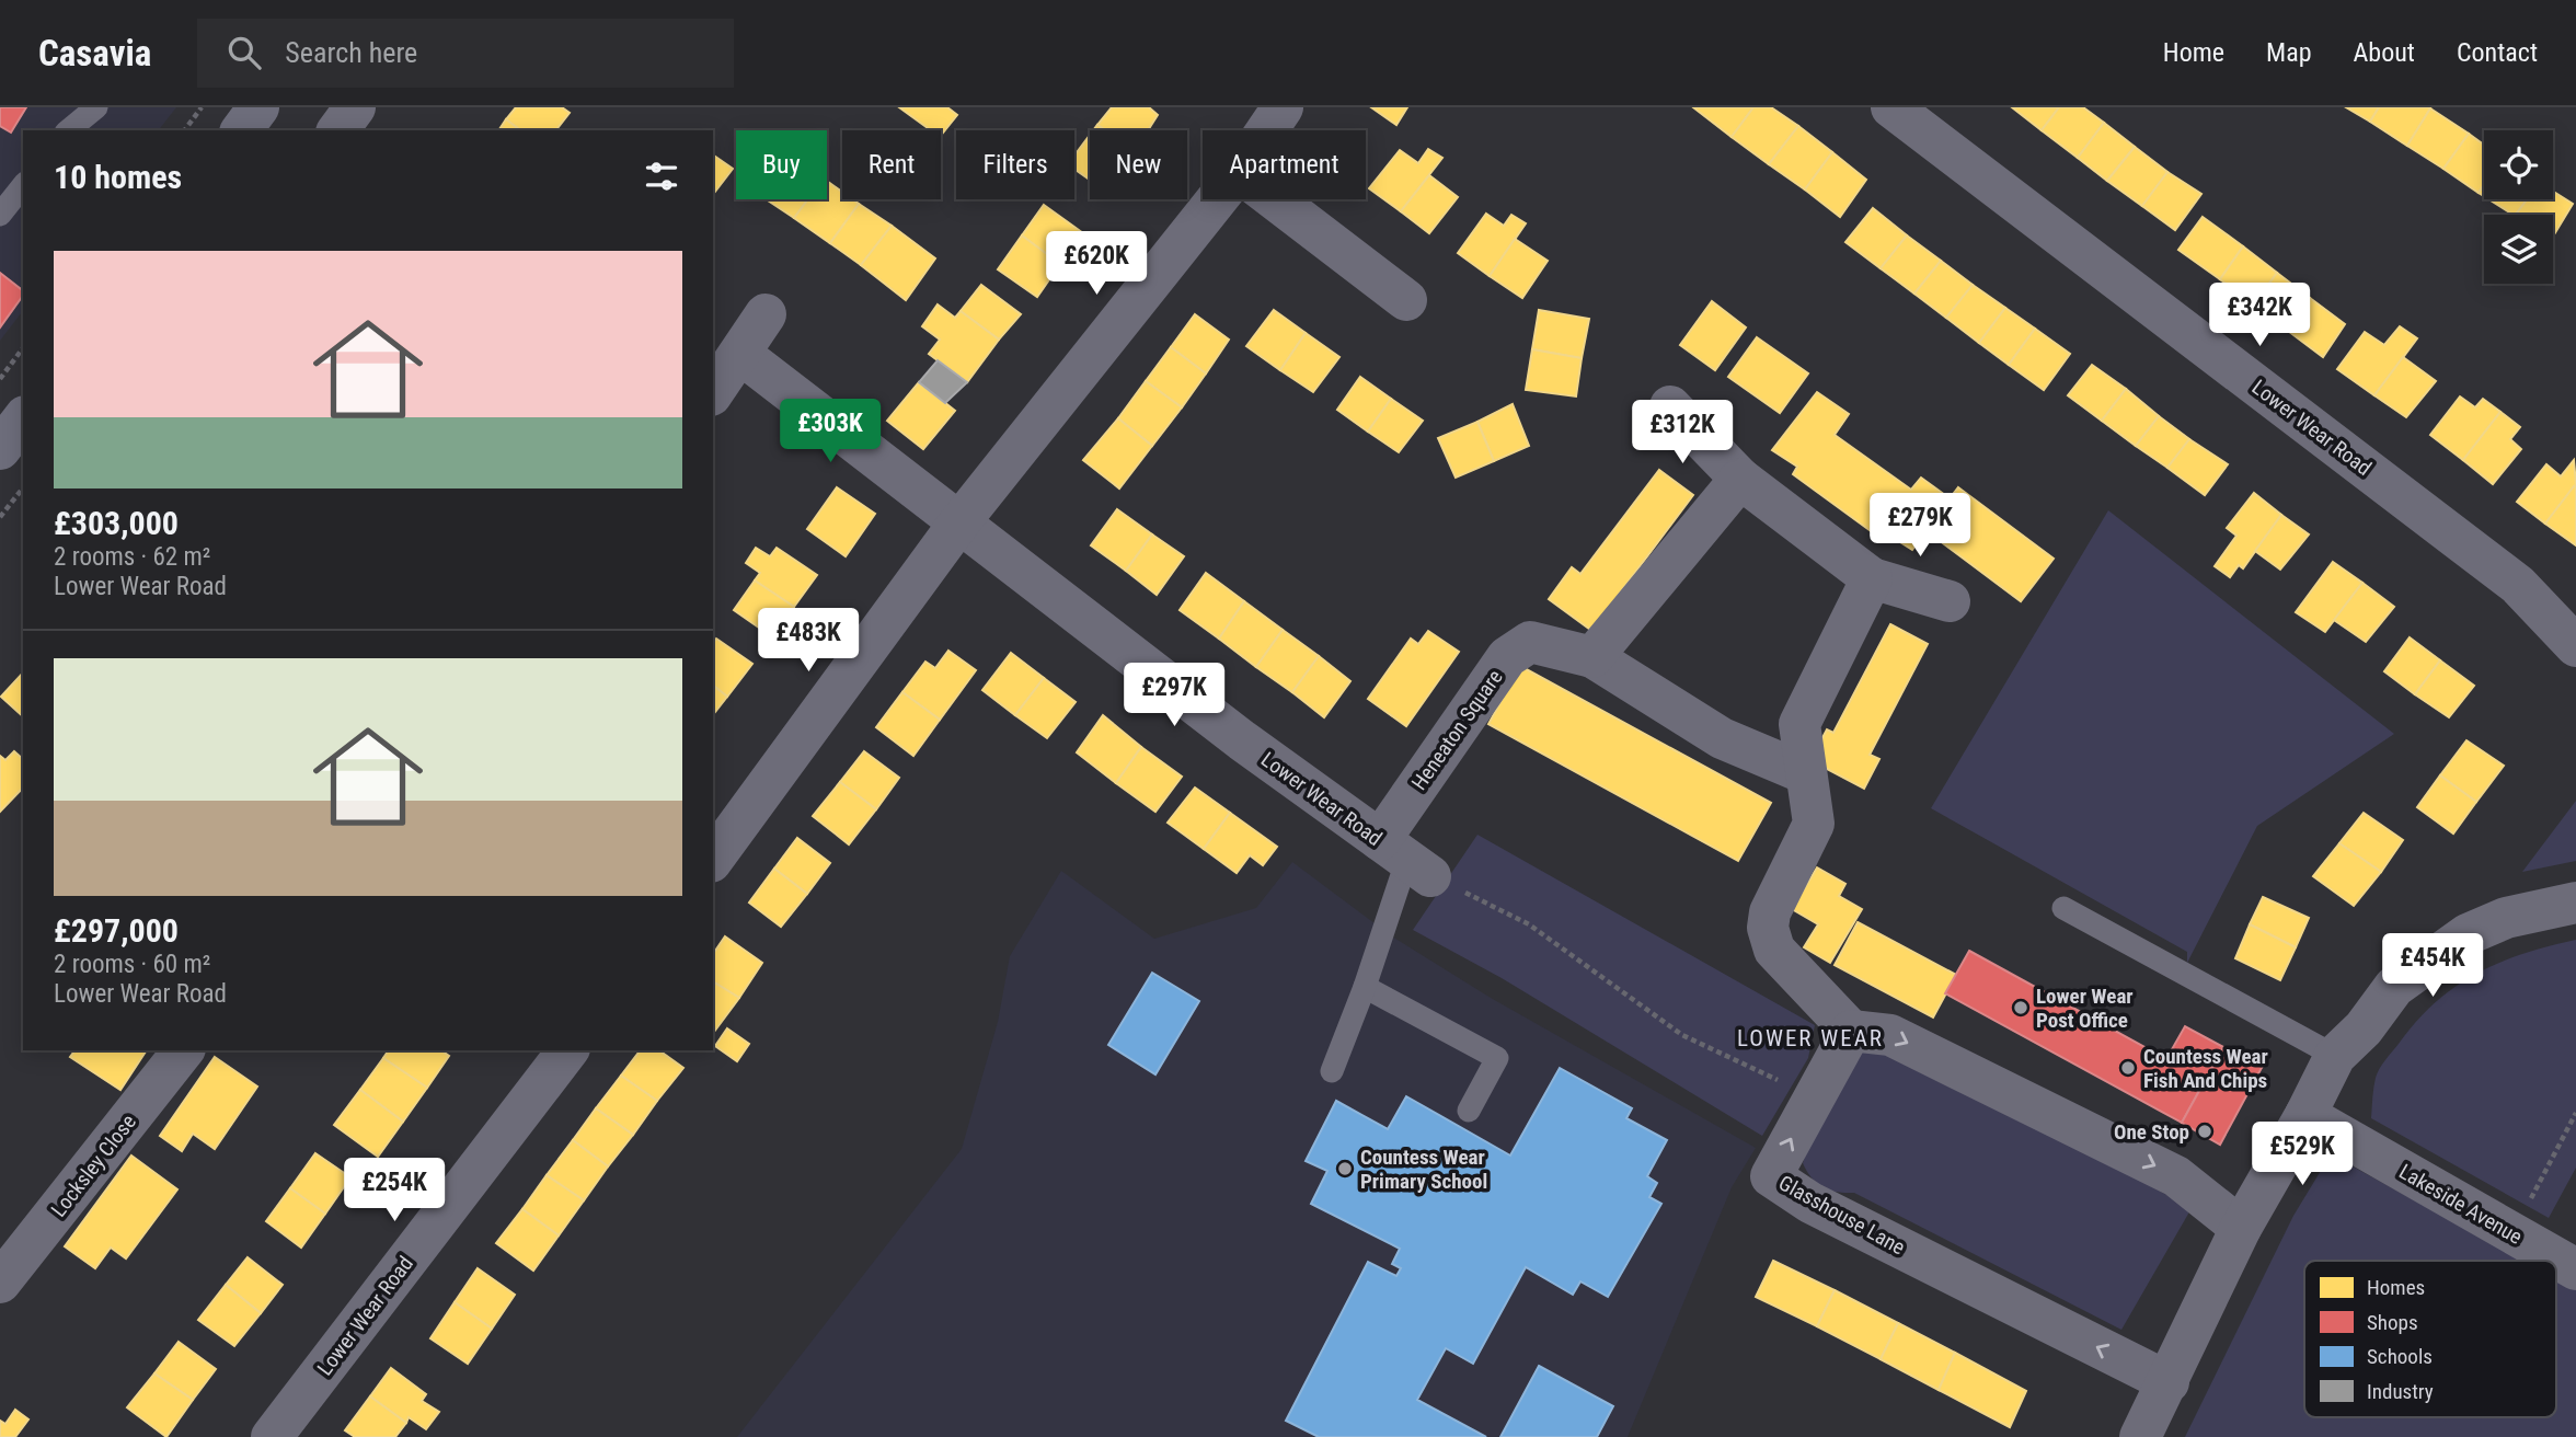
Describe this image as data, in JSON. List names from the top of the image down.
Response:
{
  "streets": {
    "street": [
      "Lower Wear Road",
      "Heneaton Square",
      "Locksley Close",
      "Lakeside Avenue",
      "Glasshouse Lane"
    ]
  },
  "crossings": [
    ["Lower Wear Road", "Heneaton Square"]
  ],
  "districts": ["LOWER WEAR"],
  "places": [
    "Lower Wear Post Office",
    "Countess Wear Fish And Chips",
    "One Stop",
    "Countess Wear Primary School"
  ],
  "legend": [
    "Homes",
    "Shops",
    "Schools",
    "Industry"
  ],
  "page": {
    "header": "Casavia",
    "search": "Search here",
    "nav": [
      "Home",
      "Map",
      "About",
      "Contact"
    ],
    "chip": [
      "Buy",
      "Rent",
      "Filters",
      "New",
      "Apartment"
    ],
    "heading": "10 homes",
    "list": [
      {
        "name": "£303,000",
        "note": "2 rooms · 62 m² · Lower Wear Road"
      },
      {
        "name": "£297,000",
        "note": "2 rooms · 60 m² · Lower Wear Road"
      }
    ],
    "price": [
      "£620K",
      "£342K",
      "£303K",
      "£312K",
      "£279K",
      "£483K",
      "£297K",
      "£454K",
      "£529K",
      "£254K"
    ]
  }
}
